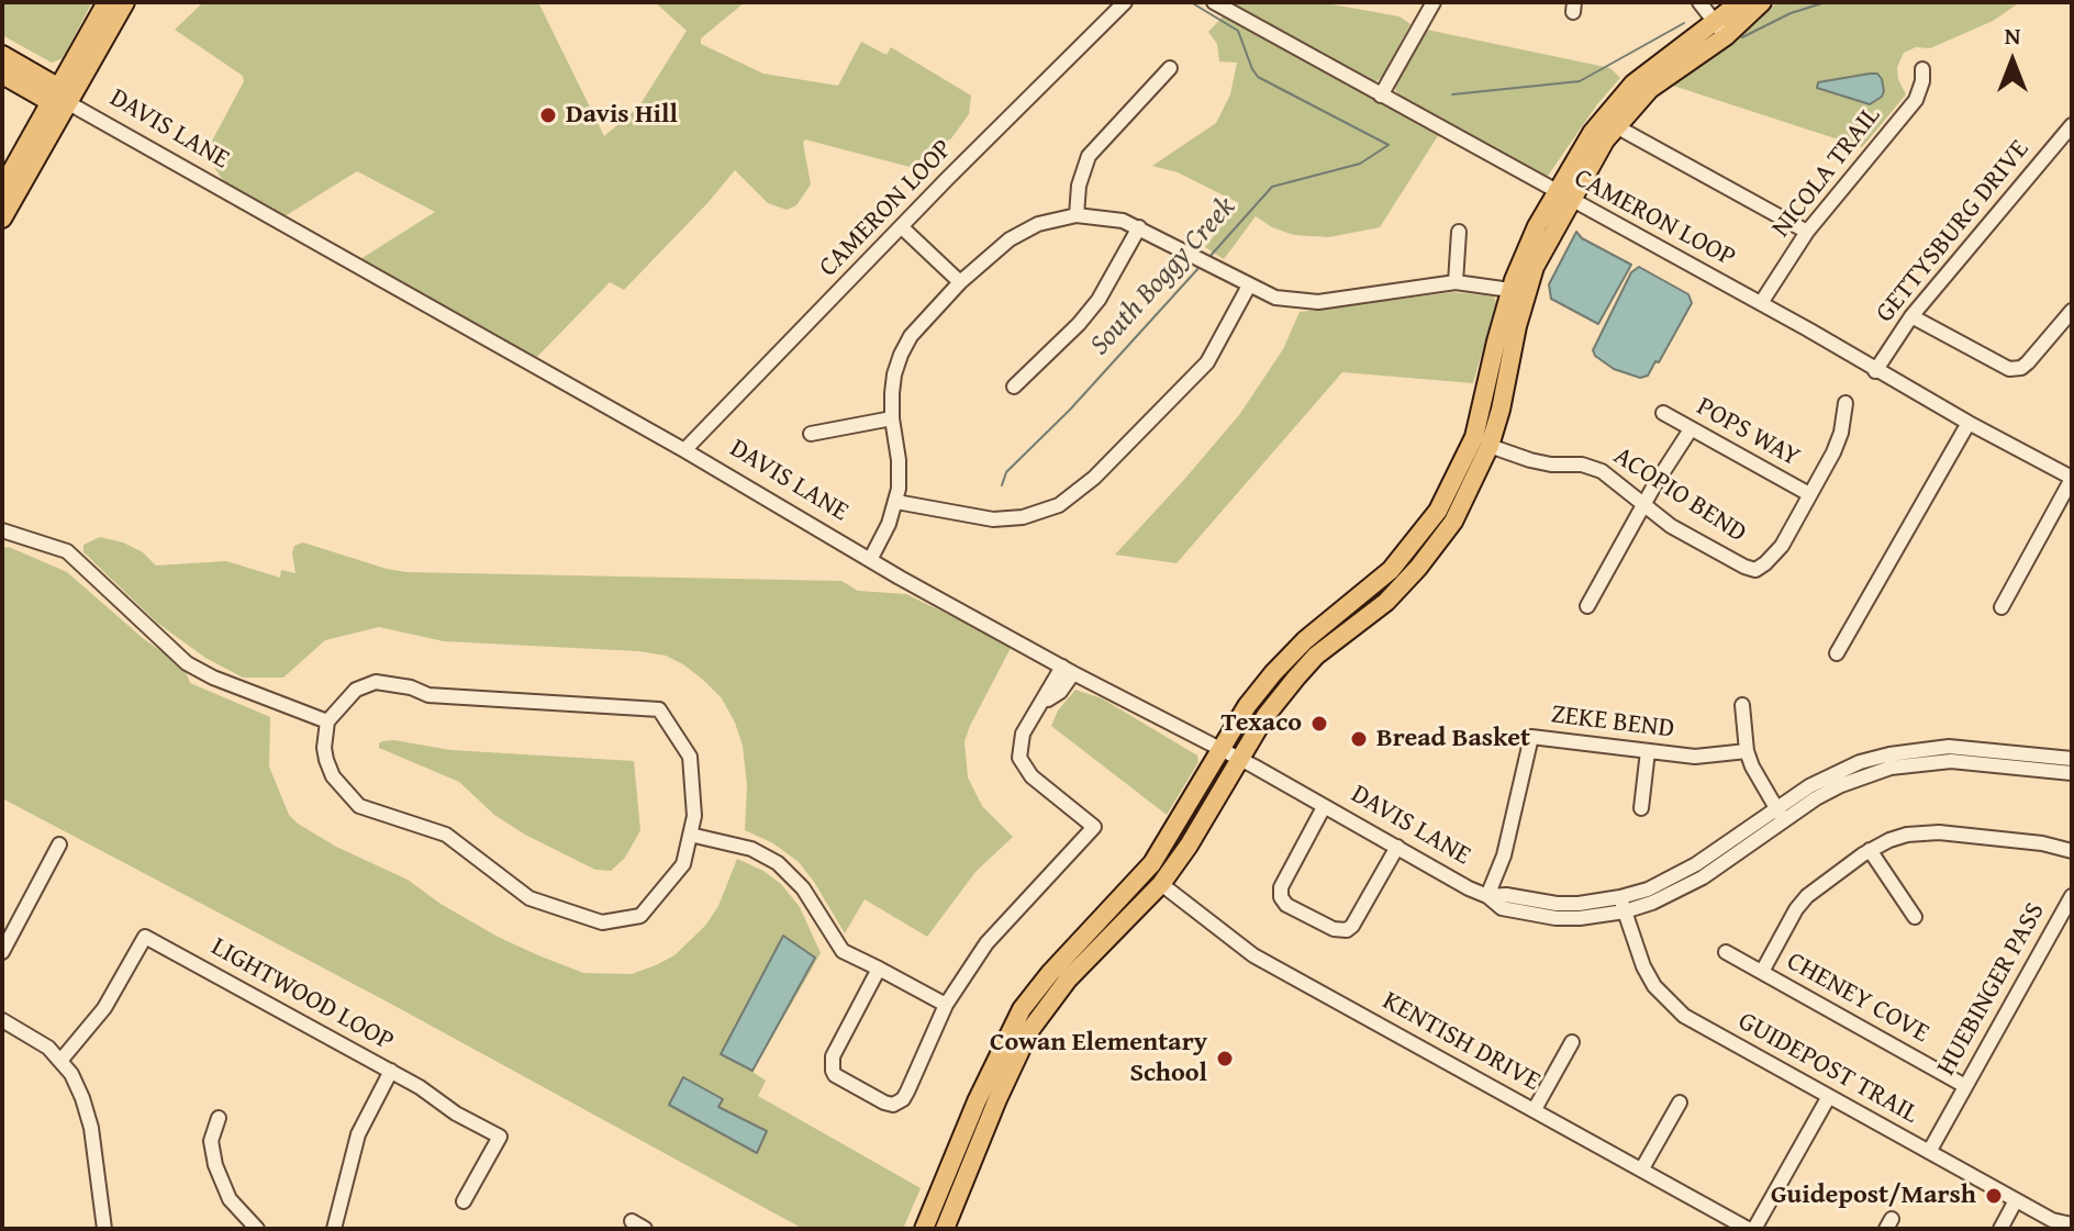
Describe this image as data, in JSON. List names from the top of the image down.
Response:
{
  "streets": {
    "main road": ["DAVIS LANE"],
    "street": [
      "NICOLA TRAIL",
      "CAMERON LOOP",
      "GETTYSBURG DRIVE",
      "POPS WAY",
      "ACOPIO BEND",
      "ZEKE BEND",
      "HUEBINGER PASS",
      "LIGHTWOOD LOOP",
      "CHENEY COVE",
      "KENTISH DRIVE",
      "GUIDEPOST TRAIL"
    ]
  },
  "crossings": [
    ["DAVIS LANE", "CAMERON LOOP"],
    ["DAVIS LANE", "ZEKE BEND"],
    ["DAVIS LANE", "GUIDEPOST TRAIL"],
    ["NICOLA TRAIL", "CAMERON LOOP"],
    ["CAMERON LOOP", "GETTYSBURG DRIVE"],
    ["POPS WAY", "ACOPIO BEND"],
    ["HUEBINGER PASS", "CHENEY COVE"],
    ["HUEBINGER PASS", "GUIDEPOST TRAIL"]
  ],
  "water": ["South Boggy Creek"],
  "places": [
    "Davis Hill",
    "Texaco",
    "Bread Basket",
    "Cowan Elementary School",
    "Guidepost/Marsh"
  ],
  "north": "top"
}
